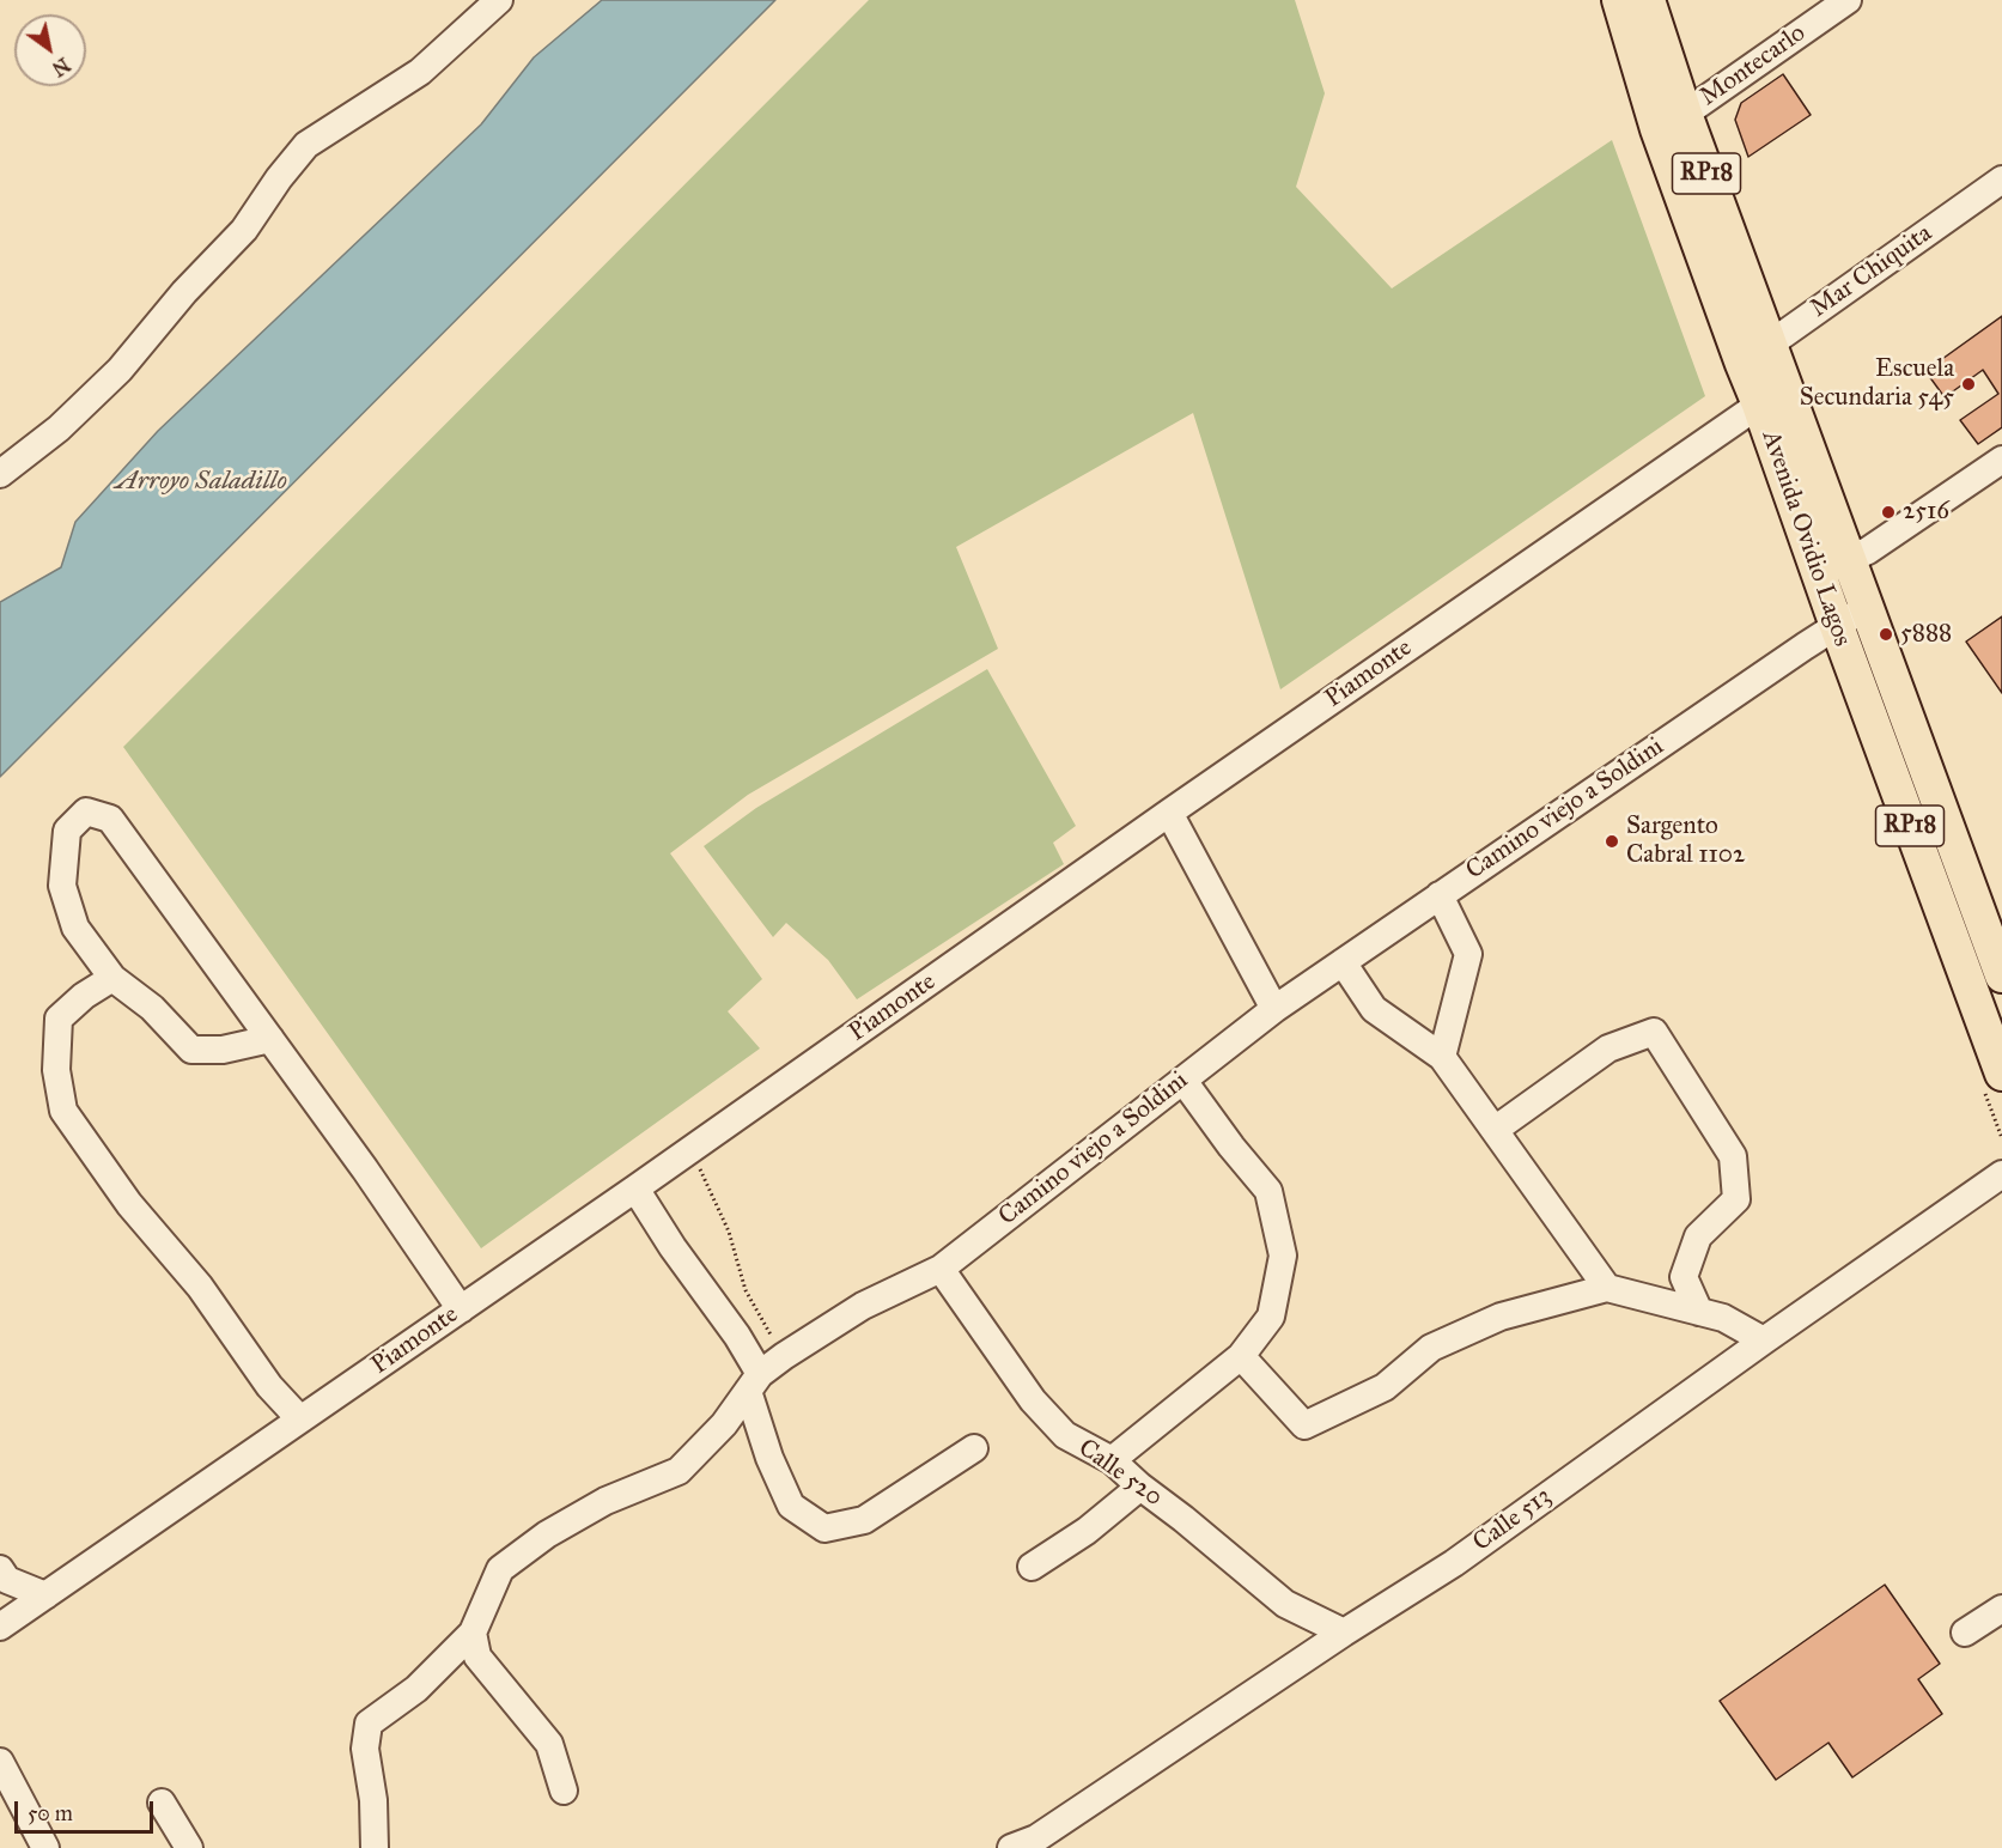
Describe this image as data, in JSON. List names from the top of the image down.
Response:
{
  "streets": {
    "main road": ["RP18", "Avenida Ovidio Lagos"],
    "street": [
      "Montecarlo",
      "Mar Chiquita",
      "Piamonte",
      "Camino viejo a Soldini",
      "Calle 520",
      "Calle 513"
    ]
  },
  "crossings": [
    ["Montecarlo", "Avenida Ovidio Lagos"],
    ["Mar Chiquita", "Avenida Ovidio Lagos"],
    ["Avenida Ovidio Lagos", "Piamonte"],
    ["Avenida Ovidio Lagos", "Camino viejo a Soldini"],
    ["Camino viejo a Soldini", "Calle 520"],
    ["Calle 520", "Calle 513"]
  ],
  "water": ["Arroyo Saladillo"],
  "places": [
    "Escuela Secundaria 545",
    "2516",
    "5888",
    "Sargento Cabral 1102"
  ],
  "scale_bar": "50 m",
  "north": "bottom right"
}
